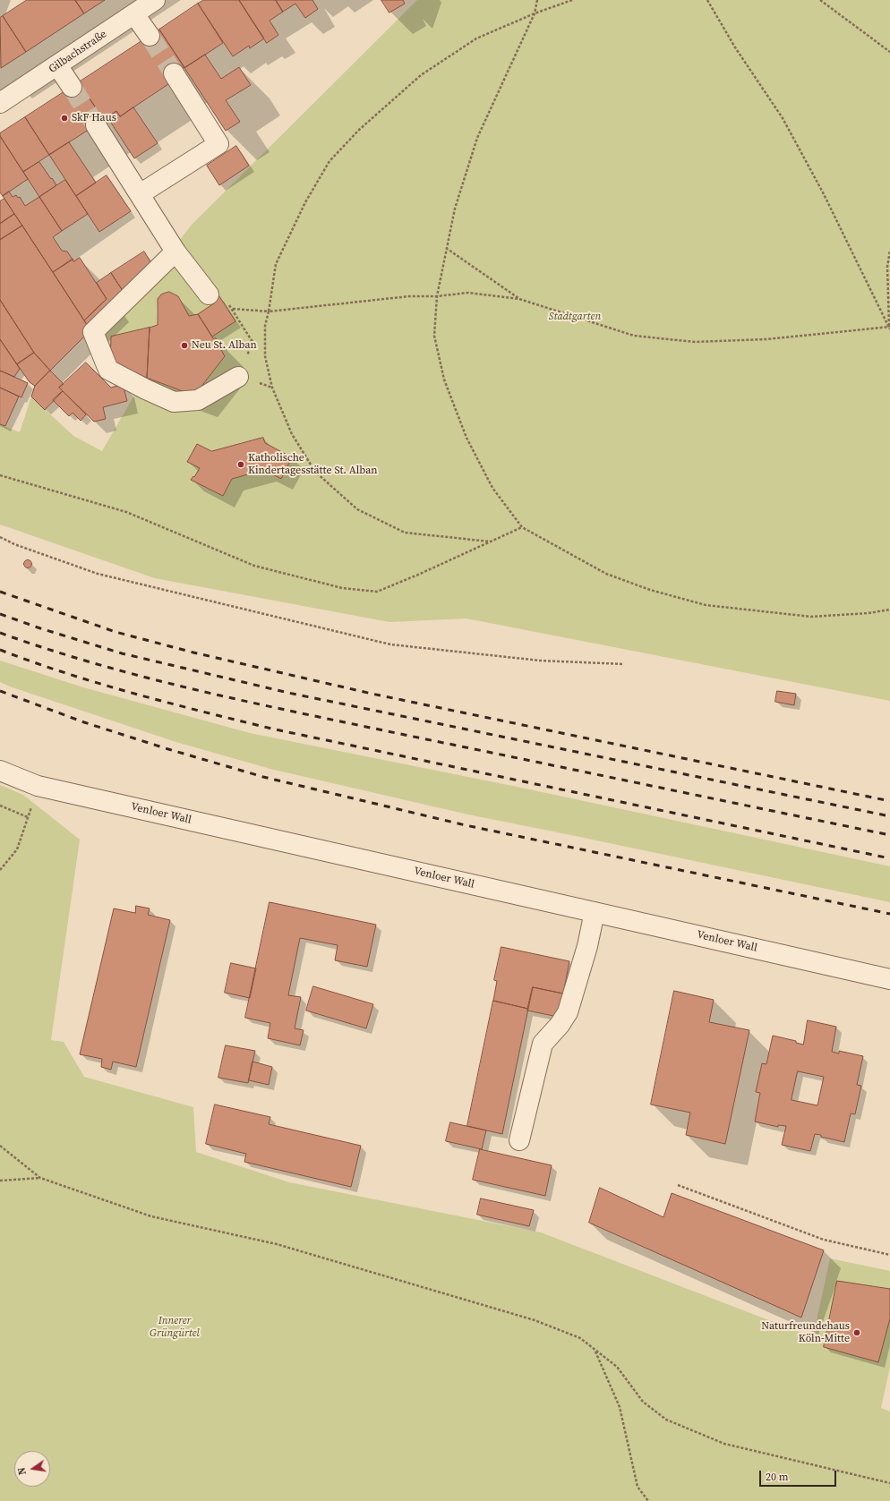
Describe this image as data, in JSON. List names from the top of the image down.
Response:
{
  "streets": {
    "street": ["Gilbachstraße", "Venloer Wall"]
  },
  "parks": ["Stadtgarten", "Innerer Grüngürtel"],
  "places": [
    "SkF Haus",
    "Neu St. Alban",
    "Katholische Kindertagesstätte St. Alban",
    "Naturfreundehaus Köln-Mitte"
  ],
  "scale_bar": "20 m",
  "north": "left"
}
